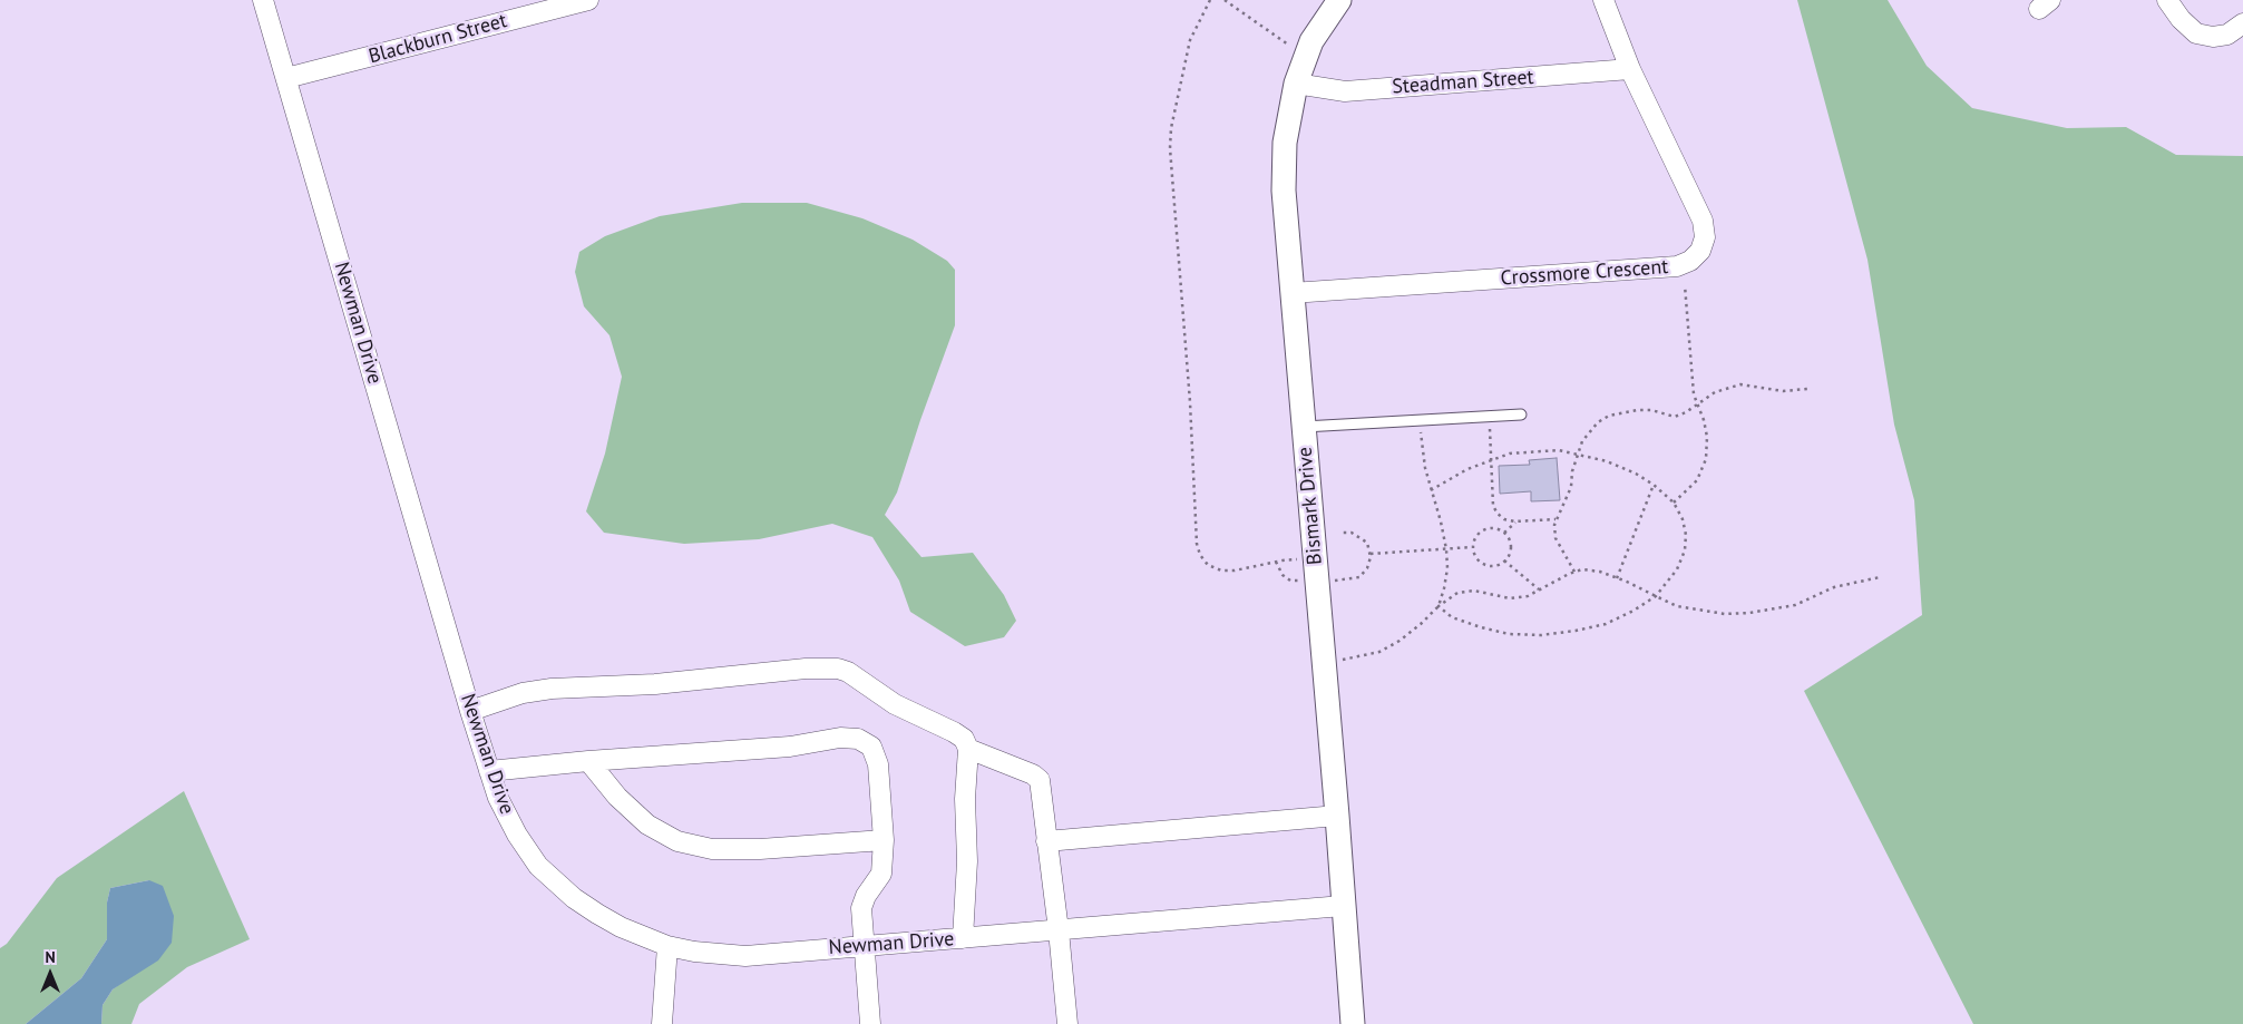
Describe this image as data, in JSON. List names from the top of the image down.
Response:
{
  "streets": {
    "street": [
      "Blackburn Street",
      "Steadman Street",
      "Crossmore Crescent",
      "Newman Drive",
      "Bismark Drive"
    ]
  },
  "crossings": [
    ["Blackburn Street", "Newman Drive"],
    ["Steadman Street", "Crossmore Crescent"],
    ["Steadman Street", "Bismark Drive"],
    ["Crossmore Crescent", "Bismark Drive"],
    ["Newman Drive", "Bismark Drive"]
  ],
  "north": "top"
}
